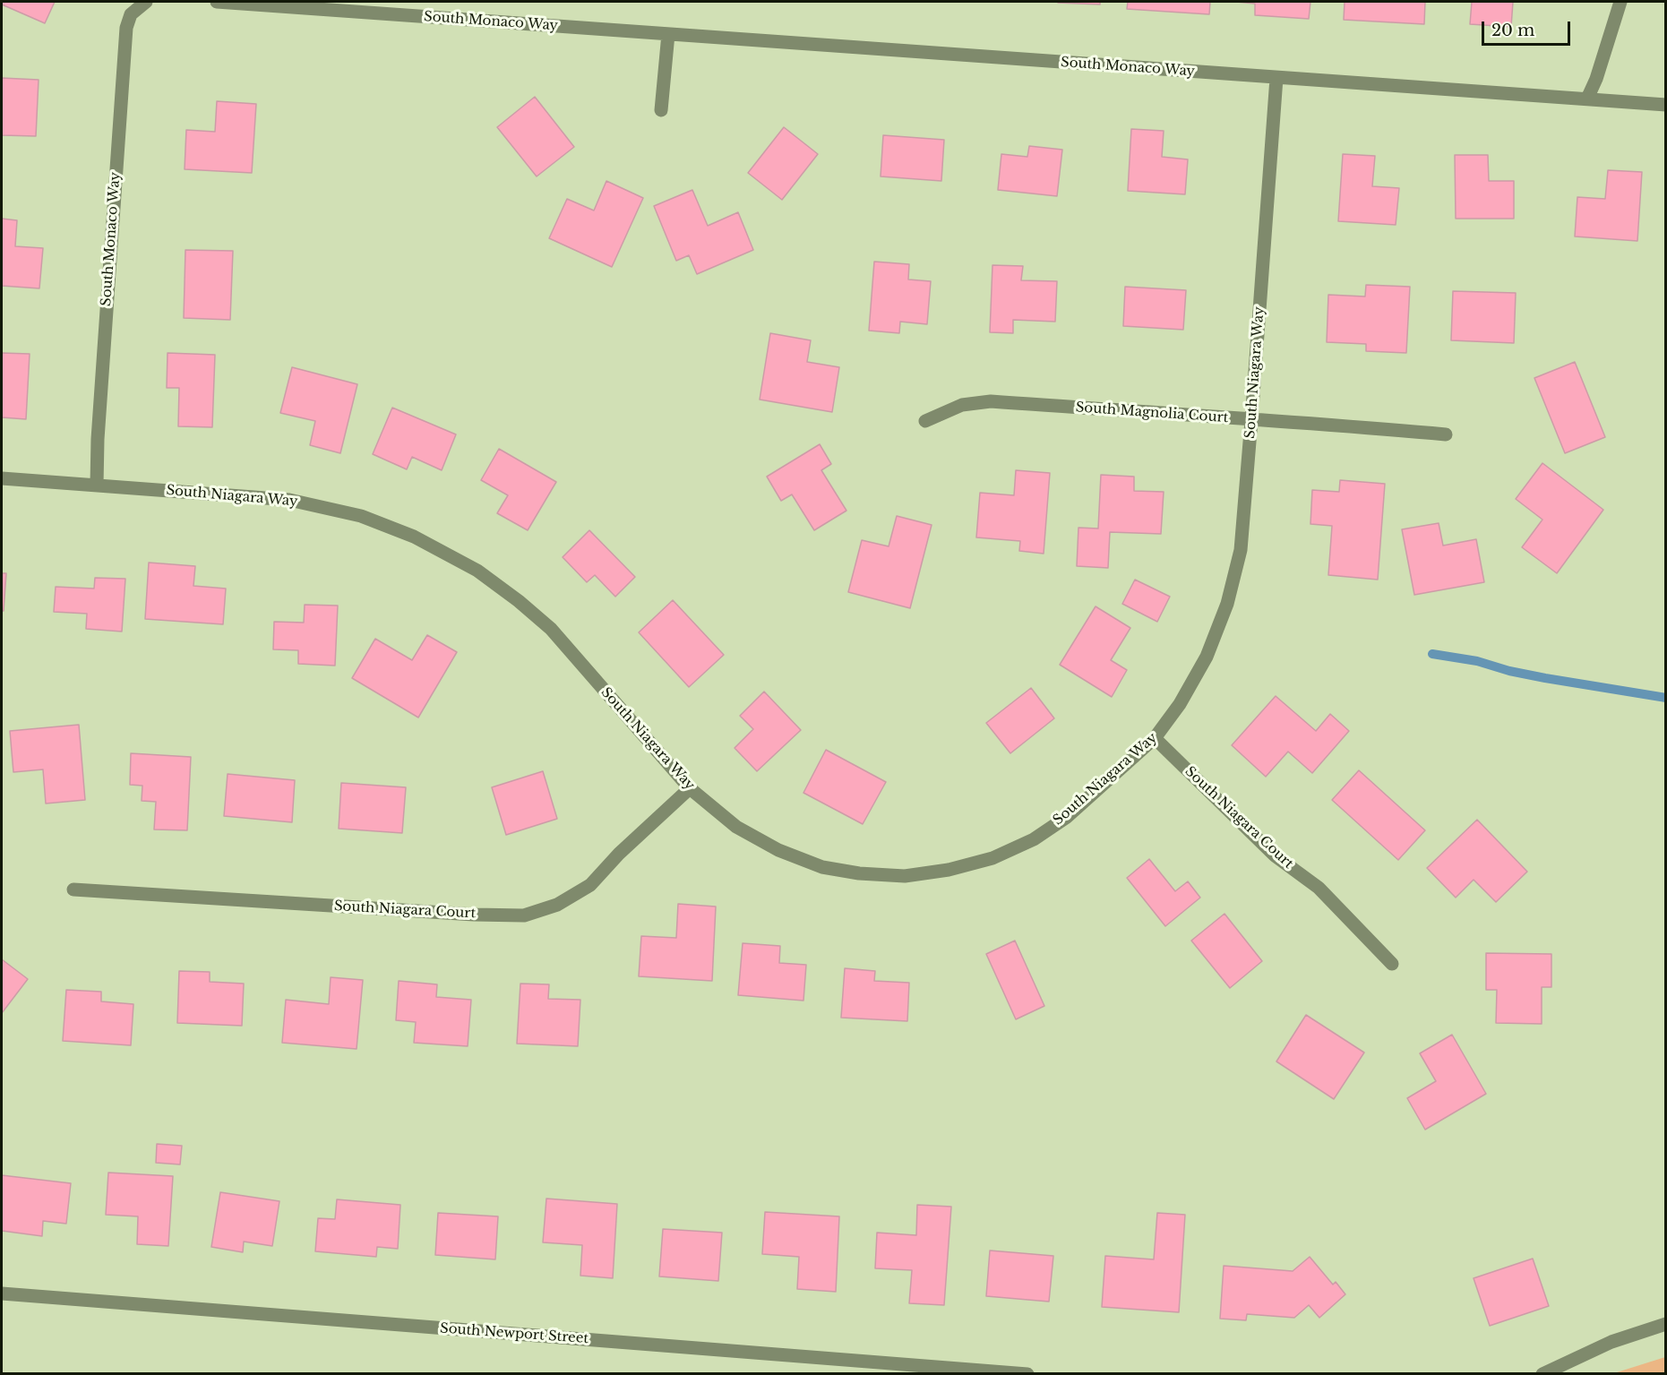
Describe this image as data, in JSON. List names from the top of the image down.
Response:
{
  "streets": {
    "street": [
      "South Monaco Way",
      "South Niagara Way",
      "South Magnolia Court",
      "South Niagara Court",
      "South Newport Street"
    ]
  },
  "crossings": [
    ["South Monaco Way", "South Niagara Way"],
    ["South Niagara Way", "South Magnolia Court"],
    ["South Niagara Way", "South Niagara Court"]
  ],
  "scale_bar": "20 m"
}
